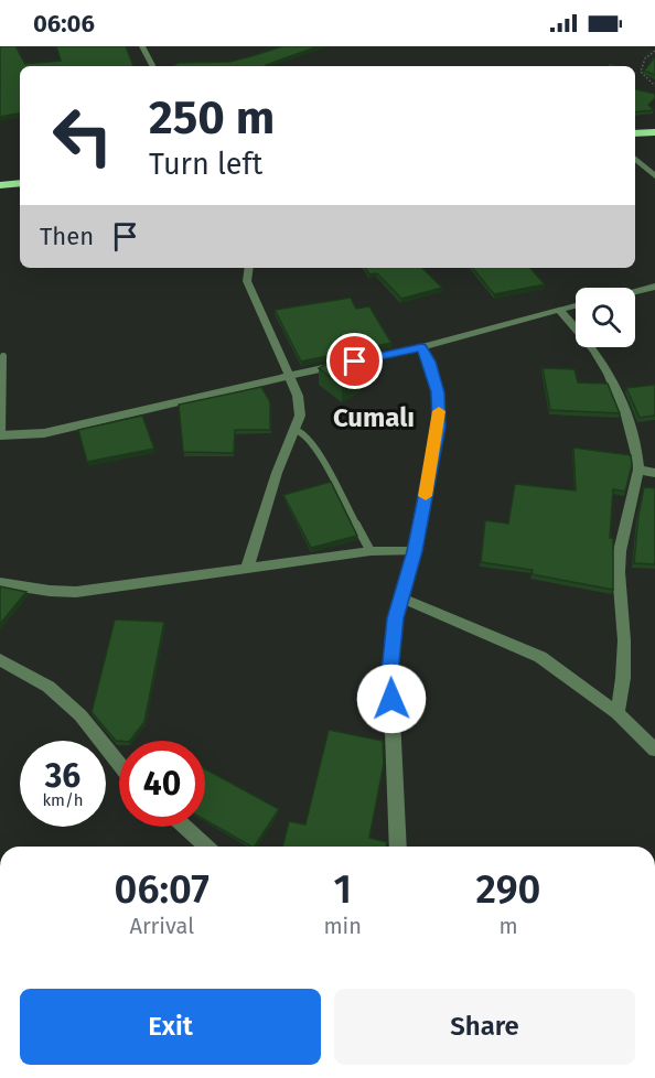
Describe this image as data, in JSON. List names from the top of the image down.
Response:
{
  "districts": ["Cumalı"],
  "page": {
    "status": "06:06",
    "turn": ["250 m", "Turn left"],
    "then": "Then",
    "speed": "36 km/h",
    "limit": "40",
    "eta": [
      "06:07",
      "Arrival",
      "1",
      "min",
      "290",
      "m"
    ],
    "buttons": ["Exit", "Share"]
  }
}
